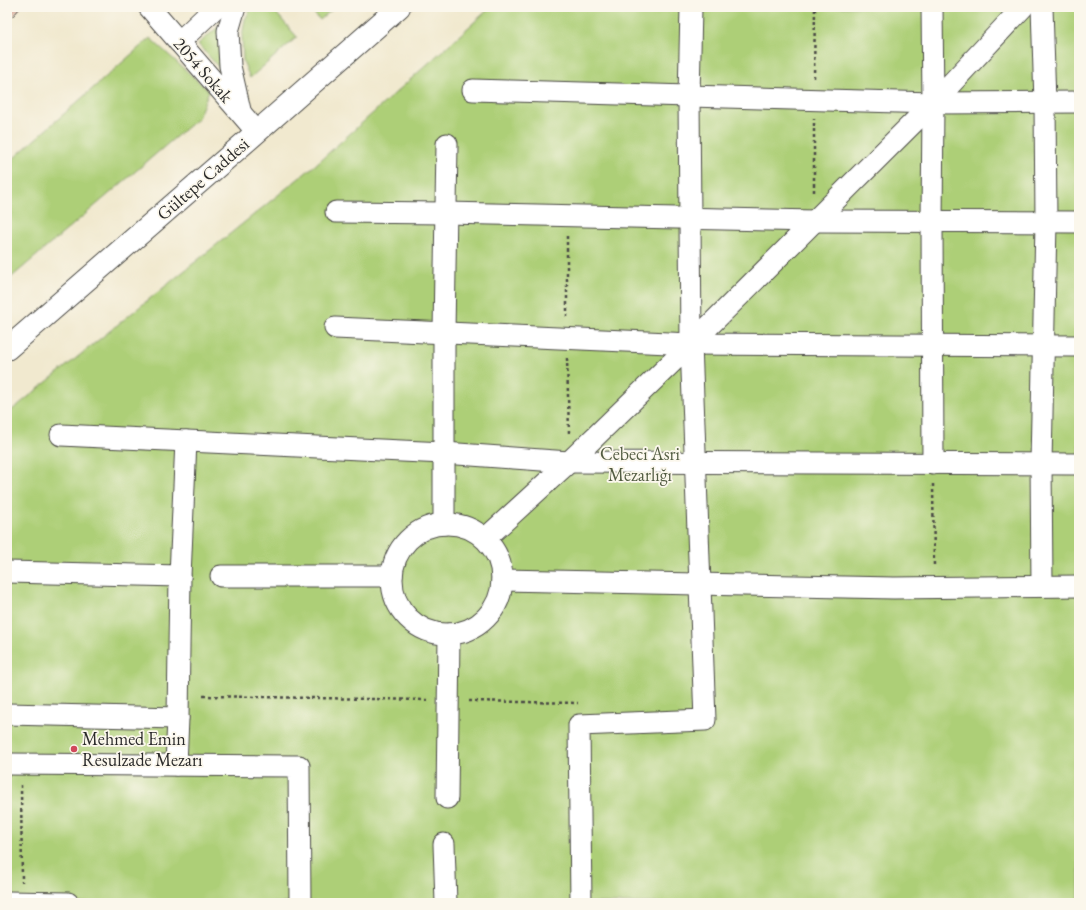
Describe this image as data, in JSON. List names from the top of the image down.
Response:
{
  "streets": {
    "main road": ["Gültepe Caddesi"],
    "lane": ["2054 Sokak"]
  },
  "crossings": [
    ["2054 Sokak", "Gültepe Caddesi"]
  ],
  "parks": ["Cebeci Asri Mezarlığı"],
  "places": ["Mehmed Emin Resulzade Mezarı"]
}
